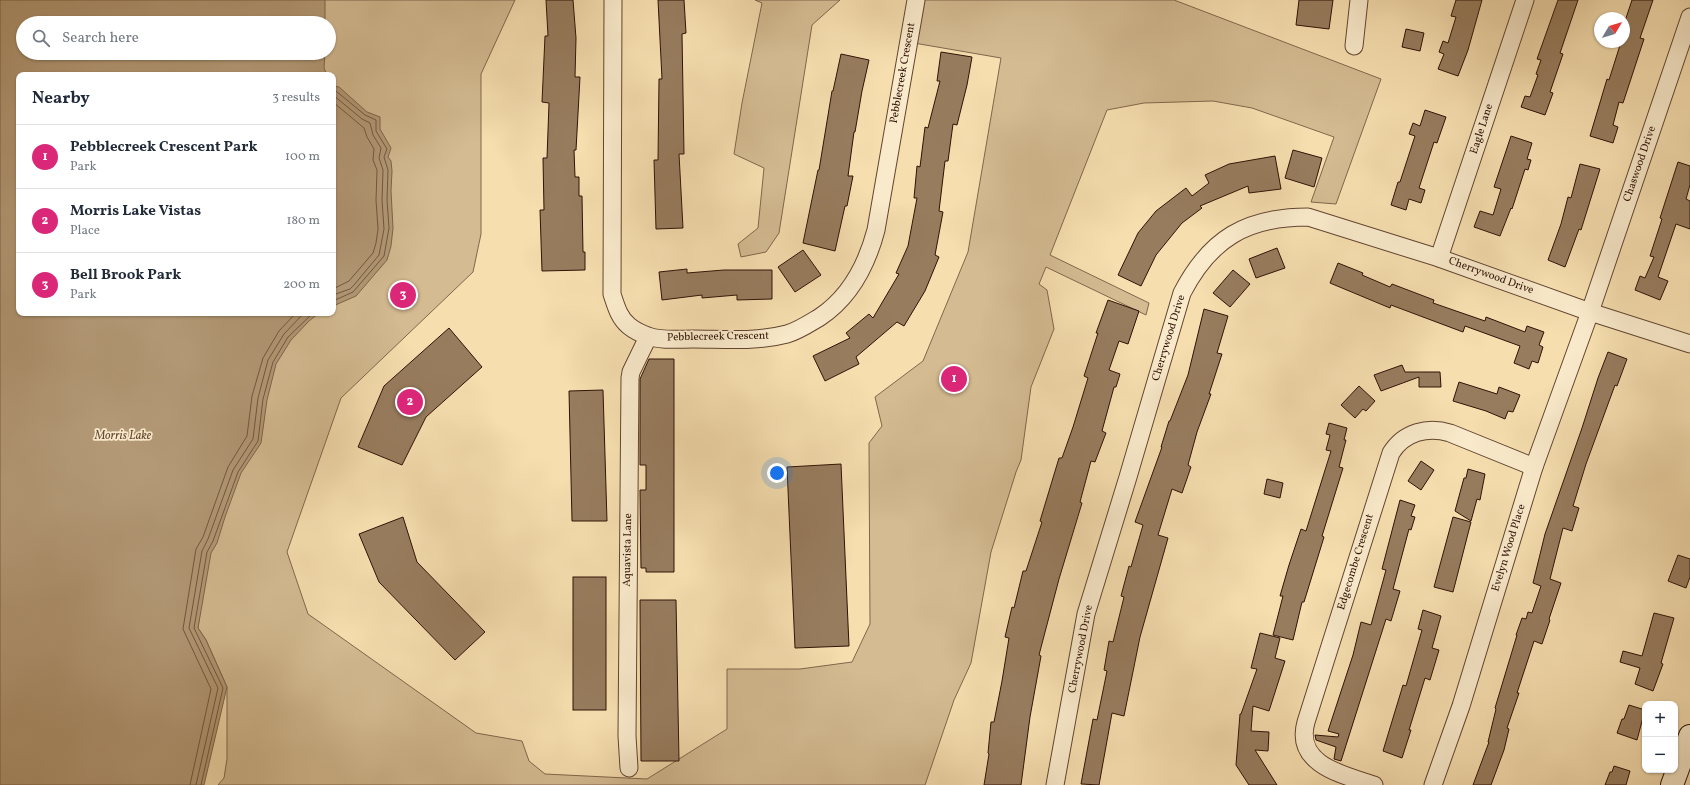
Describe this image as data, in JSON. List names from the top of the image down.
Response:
{
  "streets": {
    "street": [
      "Pebblecreek Crescent",
      "Eagle Lane",
      "Chaswood Drive",
      "Cherrywood Drive",
      "Evelyn Wood Place",
      "Aquavista Lane",
      "Edgecombe Crescent"
    ]
  },
  "crossings": [
    ["Pebblecreek Crescent", "Aquavista Lane"],
    ["Eagle Lane", "Cherrywood Drive"],
    ["Chaswood Drive", "Cherrywood Drive"],
    ["Chaswood Drive", "Evelyn Wood Place"],
    ["Cherrywood Drive", "Evelyn Wood Place"],
    ["Evelyn Wood Place", "Edgecombe Crescent"]
  ],
  "water": ["Morris Lake"],
  "north": "top right",
  "page": {
    "search": "Search here",
    "heading": ["Nearby", "3 results"],
    "list": [
      {
        "mark": "1",
        "name": "Pebblecreek Crescent Park",
        "note": "Park",
        "value": "100 m"
      },
      {
        "mark": "2",
        "name": "Morris Lake Vistas",
        "note": "Place",
        "value": "180 m"
      },
      {
        "mark": "3",
        "name": "Bell Brook Park",
        "note": "Park",
        "value": "200 m"
      }
    ],
    "pins": ["3", "1", "2"],
    "map_buttons": ["+", "−"]
  }
}
